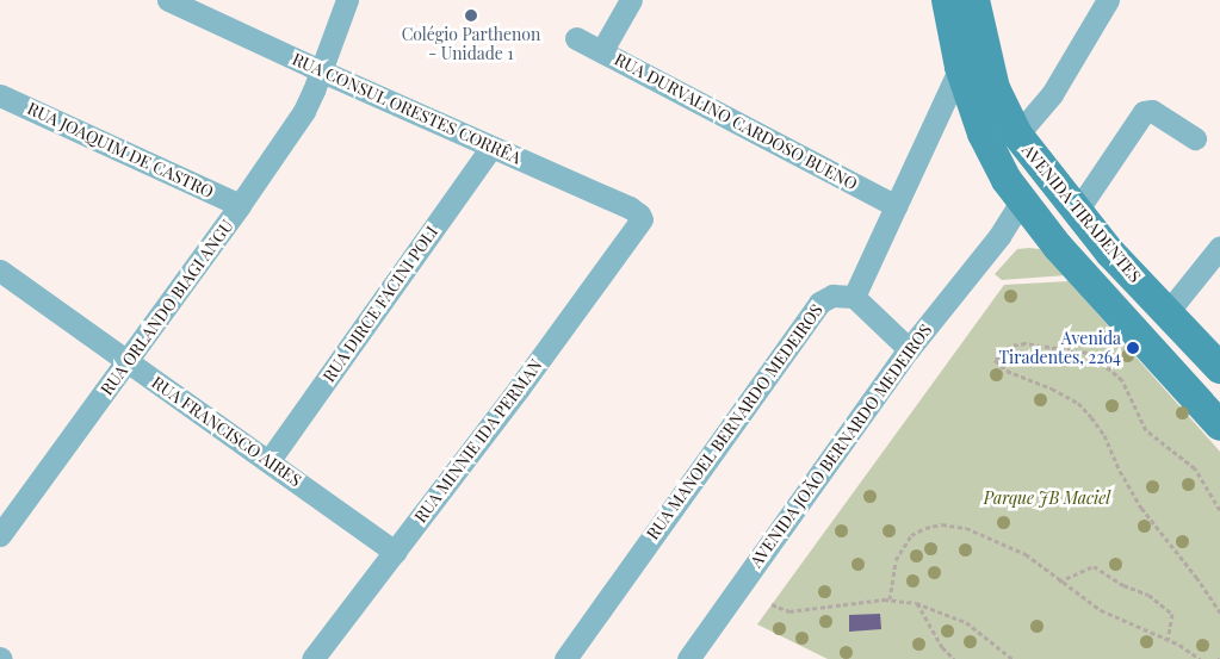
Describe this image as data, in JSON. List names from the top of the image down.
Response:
{
  "streets": {
    "main road": ["AVENIDA TIRADENTES"],
    "street": [
      "RUA CONSUL ORESTES CORRÊA",
      "RUA DURVALINO CARDOSO BUENO",
      "RUA JOAQUIM DE CASTRO",
      "RUA DIRCE FACINI POLI",
      "RUA ORLANDO BIAGI ANGU",
      "RUA MANOEL BERNARDO MEDEIROS",
      "RUA FRANCISCO AIRES",
      "RUA MINNIE IDA PERMAN",
      "AVENIDA JOÃO BERNARDO MEDEIROS"
    ]
  },
  "crossings": [
    ["RUA CONSUL ORESTES CORRÊA", "RUA DIRCE FACINI POLI"],
    ["RUA CONSUL ORESTES CORRÊA", "RUA ORLANDO BIAGI ANGU"],
    ["RUA CONSUL ORESTES CORRÊA", "RUA MINNIE IDA PERMAN"],
    ["RUA JOAQUIM DE CASTRO", "RUA ORLANDO BIAGI ANGU"],
    ["AVENIDA TIRADENTES", "AVENIDA JOÃO BERNARDO MEDEIROS"],
    ["RUA DIRCE FACINI POLI", "RUA FRANCISCO AIRES"],
    ["RUA ORLANDO BIAGI ANGU", "RUA FRANCISCO AIRES"],
    ["RUA FRANCISCO AIRES", "RUA MINNIE IDA PERMAN"]
  ],
  "parks": ["Parque JB Maciel"],
  "places": ["Colégio Parthenon - Unidade 1", "Avenida Tiradentes, 2264"]
}
